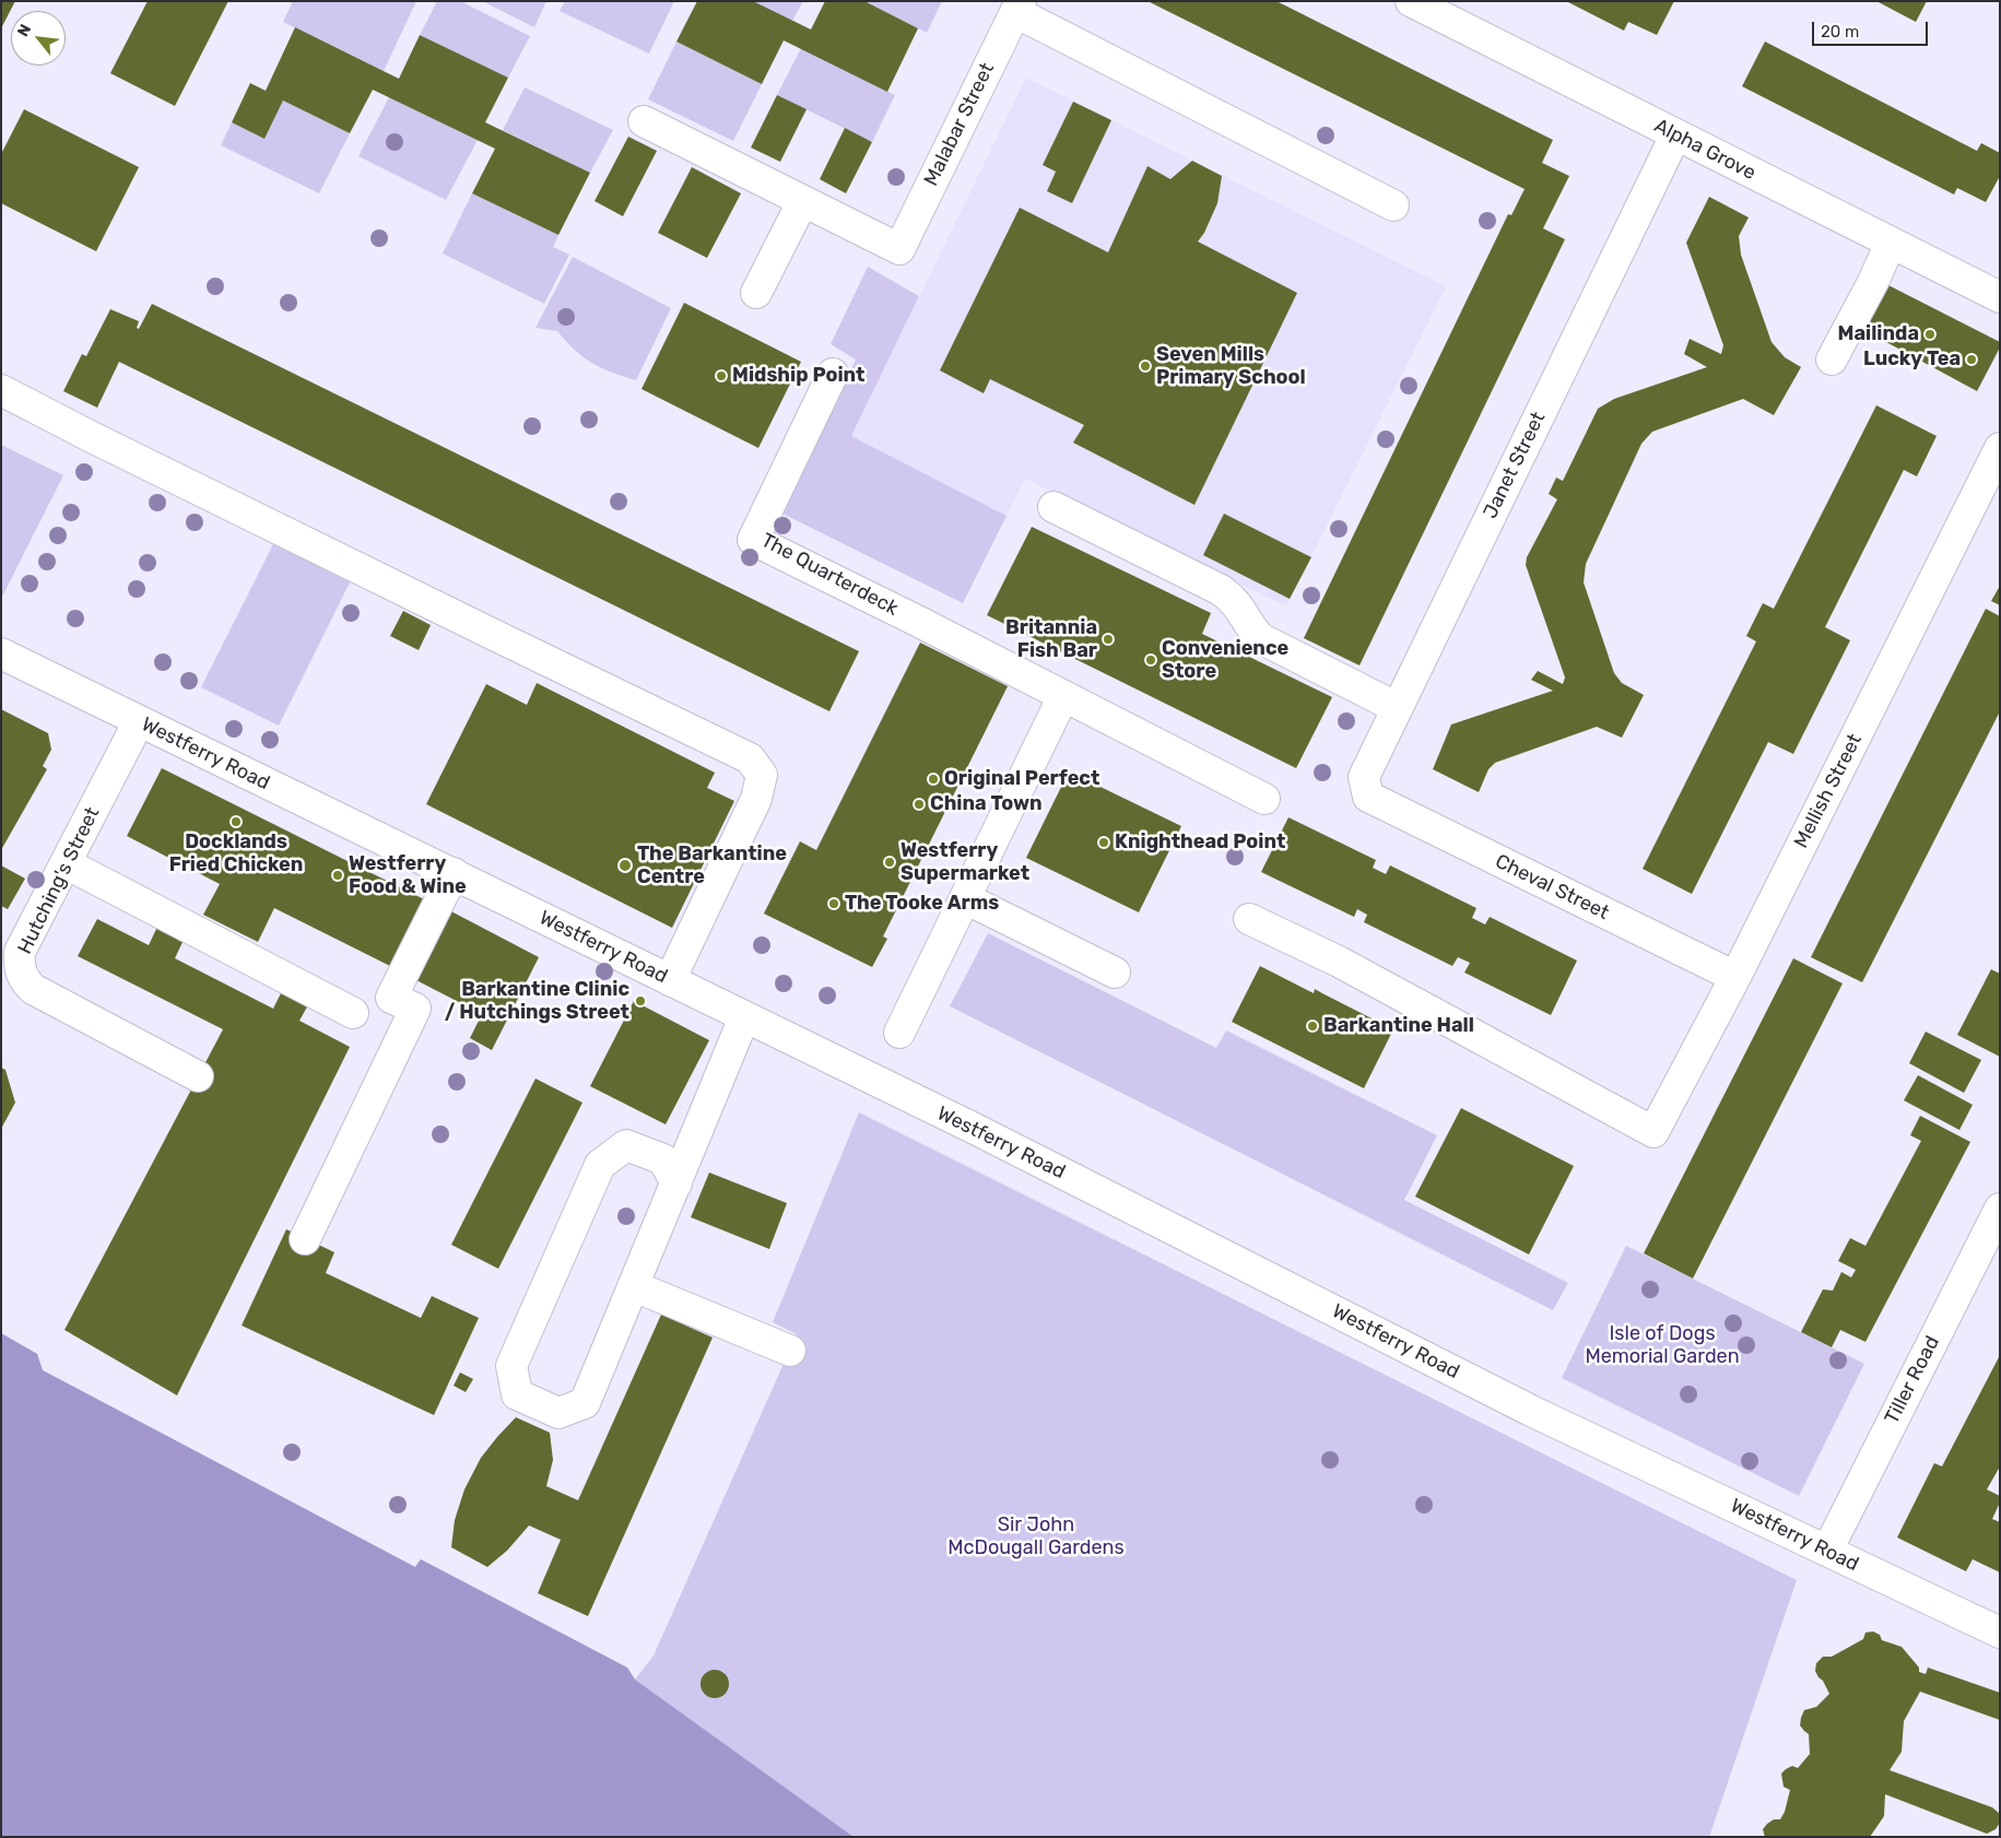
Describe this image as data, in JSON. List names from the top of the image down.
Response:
{
  "streets": {
    "street": [
      "Malabar Street",
      "Alpha Grove",
      "Janet Street",
      "The Quarterdeck",
      "Westferry Road",
      "Mellish Street",
      "Hutching's Street",
      "Cheval Street",
      "Tiller Road"
    ]
  },
  "crossings": [
    ["Alpha Grove", "Janet Street"],
    ["Janet Street", "Cheval Street"],
    ["Westferry Road", "Hutching's Street"],
    ["Westferry Road", "Tiller Road"],
    ["Mellish Street", "Cheval Street"]
  ],
  "parks": ["Isle of Dogs Memorial Garden", "Sir John McDougall Gardens"],
  "places": [
    "Mailinda",
    "Lucky Tea",
    "Seven Mills Primary School",
    "Midship Point",
    "Britannia Fish Bar",
    "Convenience Store",
    "Original Perfect",
    "China Town",
    "Docklands Fried Chicken",
    "Knighthead Point",
    "Westferry Supermarket",
    "The Barkantine Centre",
    "Westferry Food & Wine",
    "The Tooke Arms",
    "Barkantine Clinic / Hutchings Street",
    "Barkantine Hall"
  ],
  "scale_bar": "20 m",
  "north": "top left"
}
